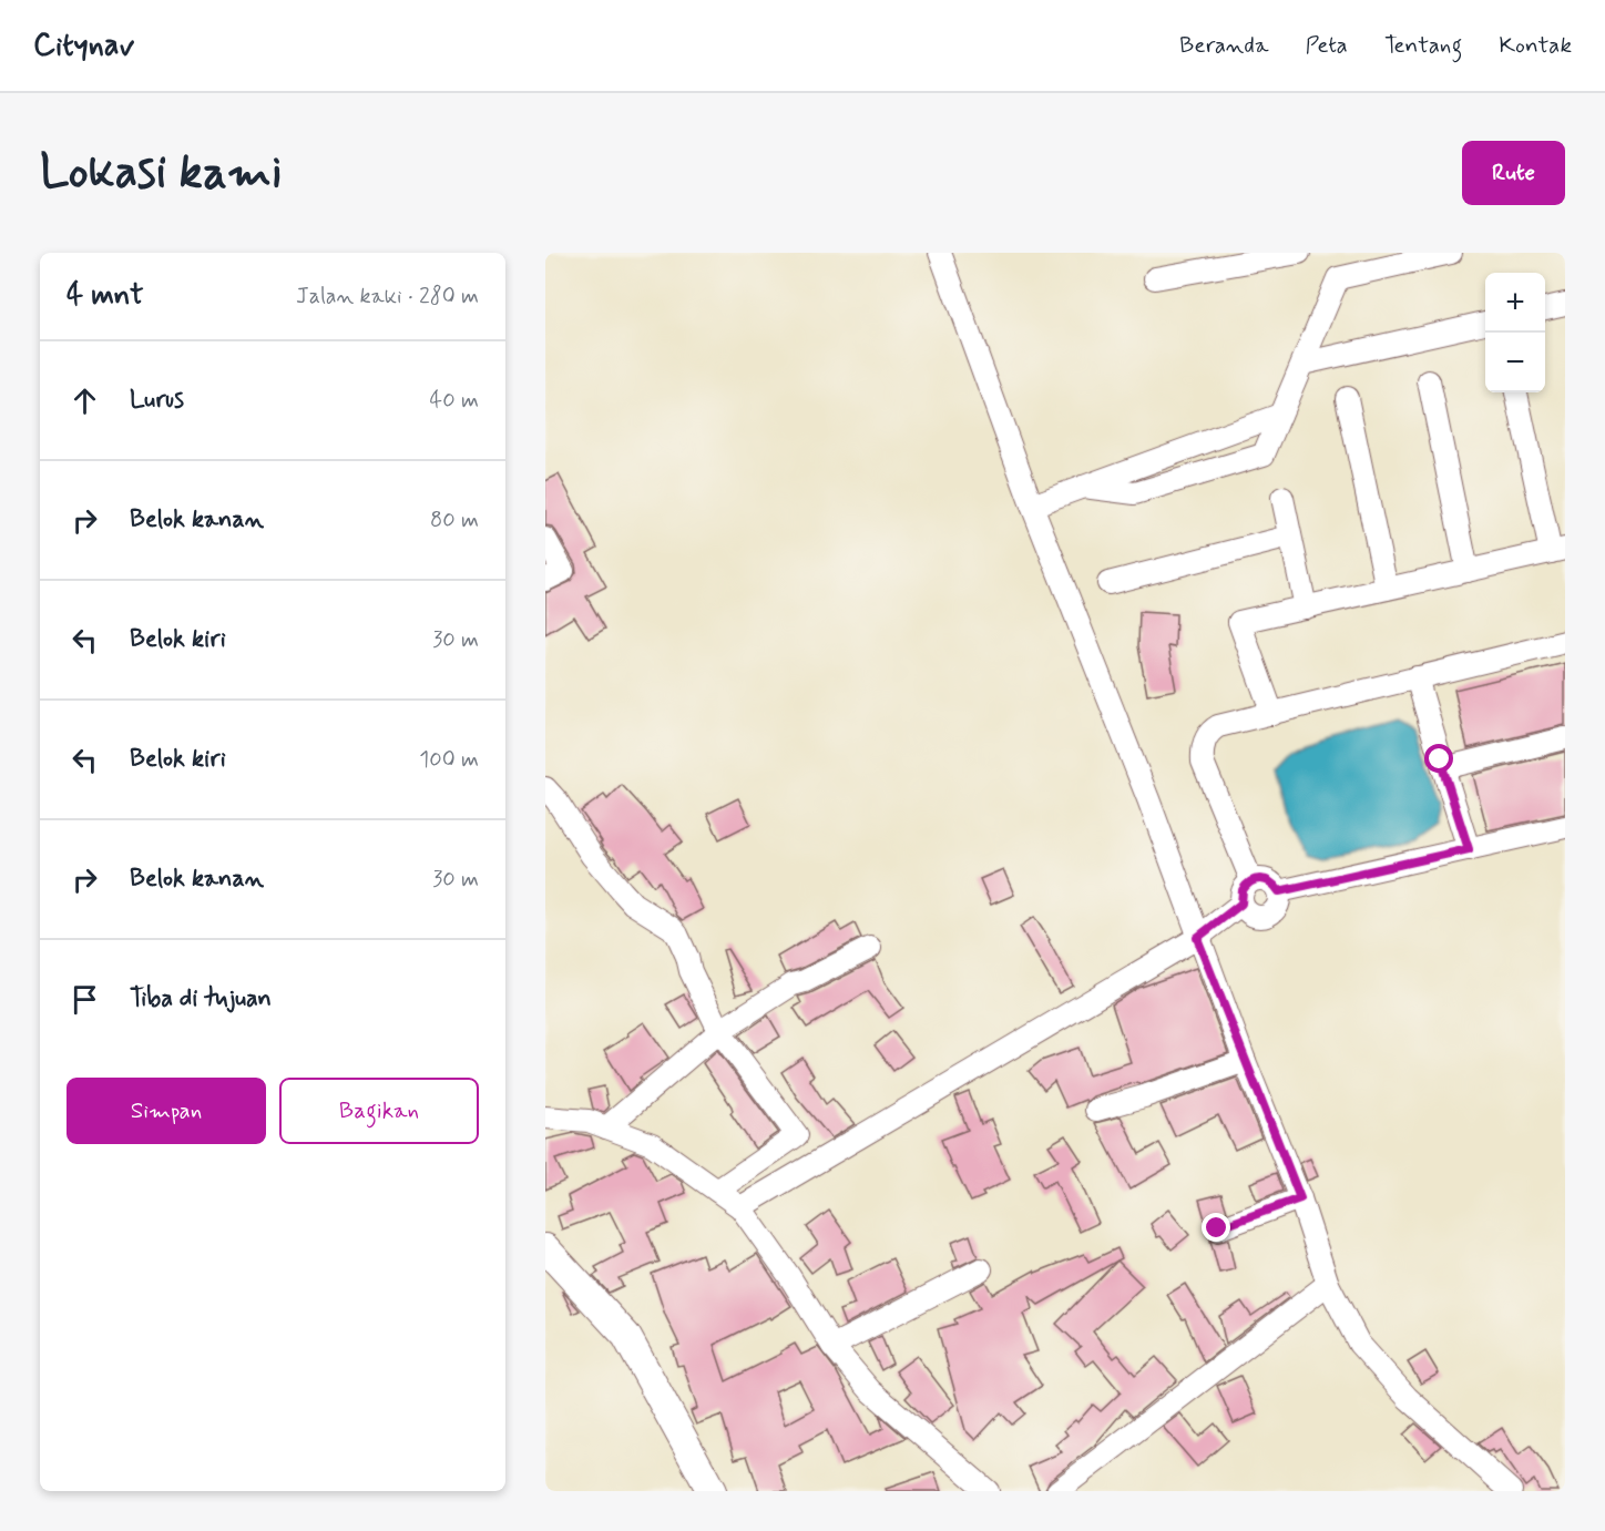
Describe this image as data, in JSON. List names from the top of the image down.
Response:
{
  "page": {
    "header": "Citynav",
    "nav": [
      "Beranda",
      "Peta",
      "Tentang",
      "Kontak"
    ],
    "buttons": [
      "Rute",
      ["Simpan", "Bagikan"]
    ],
    "title": "Lokasi kami",
    "heading": ["4 mnt", "Jalan kaki · 280 m"],
    "map_buttons": ["+", "−"],
    "list": [
      ["Lurus", "40 m"],
      ["Belok kanan", "80 m"],
      ["Belok kiri", "30 m"],
      ["Belok kiri", "100 m"],
      ["Belok kanan", "30 m"],
      "Tiba di tujuan"
    ]
  }
}
